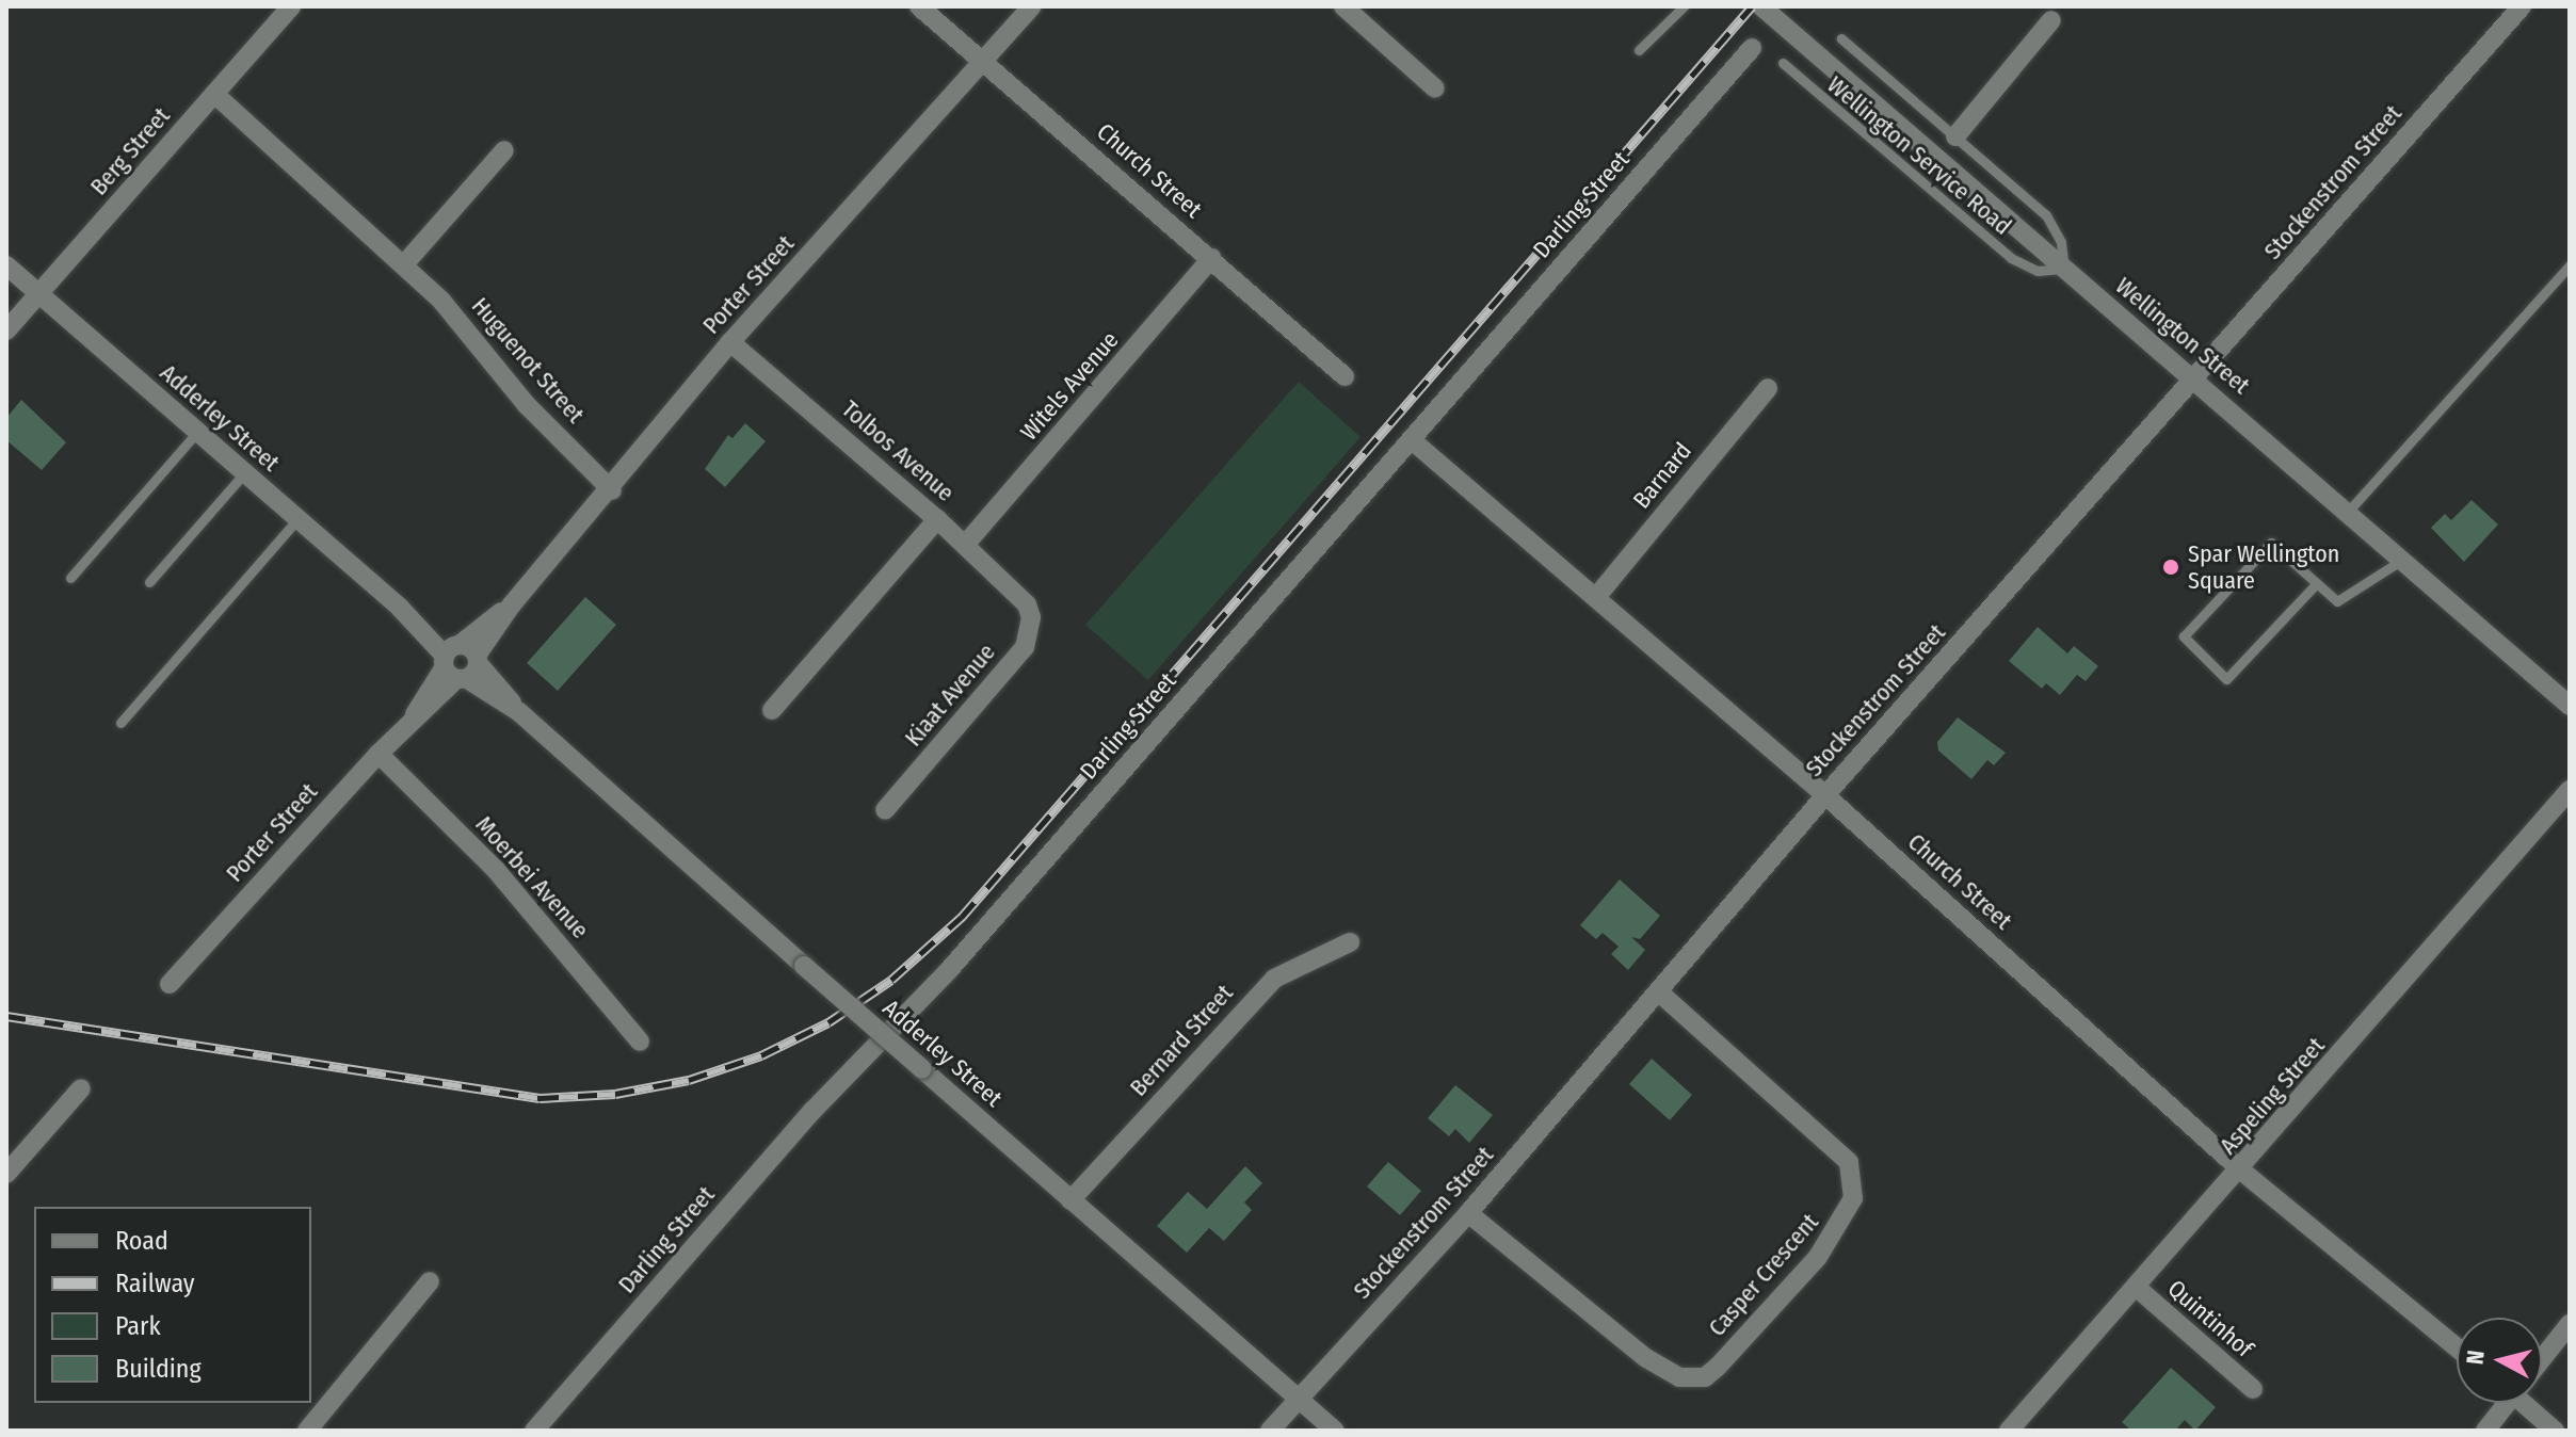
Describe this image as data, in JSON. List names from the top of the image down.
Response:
{
  "streets": {
    "street": [
      "Berg Street",
      "Church Street",
      "Stockenstrom Street",
      "Darling Street",
      "Porter Street",
      "Wellington Street",
      "Huguenot Street",
      "Witels Avenue",
      "Adderley Street",
      "Tolbos Avenue",
      "Barnard",
      "Kiaat Avenue",
      "Moerbei Avenue",
      "Bernard Street",
      "Aspeling Street",
      "Casper Crescent",
      "Quintinhof"
    ],
    "lane": ["Wellington Service Road"]
  },
  "crossings": [
    ["Berg Street", "Huguenot Street"],
    ["Berg Street", "Adderley Street"],
    ["Wellington Service Road", "Wellington Street"],
    ["Church Street", "Stockenstrom Street"],
    ["Church Street", "Darling Street"],
    ["Church Street", "Porter Street"],
    ["Church Street", "Witels Avenue"],
    ["Church Street", "Barnard"],
    ["Church Street", "Aspeling Street"],
    ["Stockenstrom Street", "Wellington Street"],
    ["Stockenstrom Street", "Adderley Street"],
    ["Stockenstrom Street", "Casper Crescent"],
    ["Porter Street", "Huguenot Street"],
    ["Porter Street", "Adderley Street"],
    ["Porter Street", "Tolbos Avenue"],
    ["Porter Street", "Moerbei Avenue"],
    ["Witels Avenue", "Tolbos Avenue"],
    ["Adderley Street", "Bernard Street"],
    ["Tolbos Avenue", "Kiaat Avenue"],
    ["Aspeling Street", "Quintinhof"]
  ],
  "places": ["Spar Wellington Square"],
  "legend": [
    "Road",
    "Railway",
    "Park",
    "Building"
  ],
  "north": "left"
}
